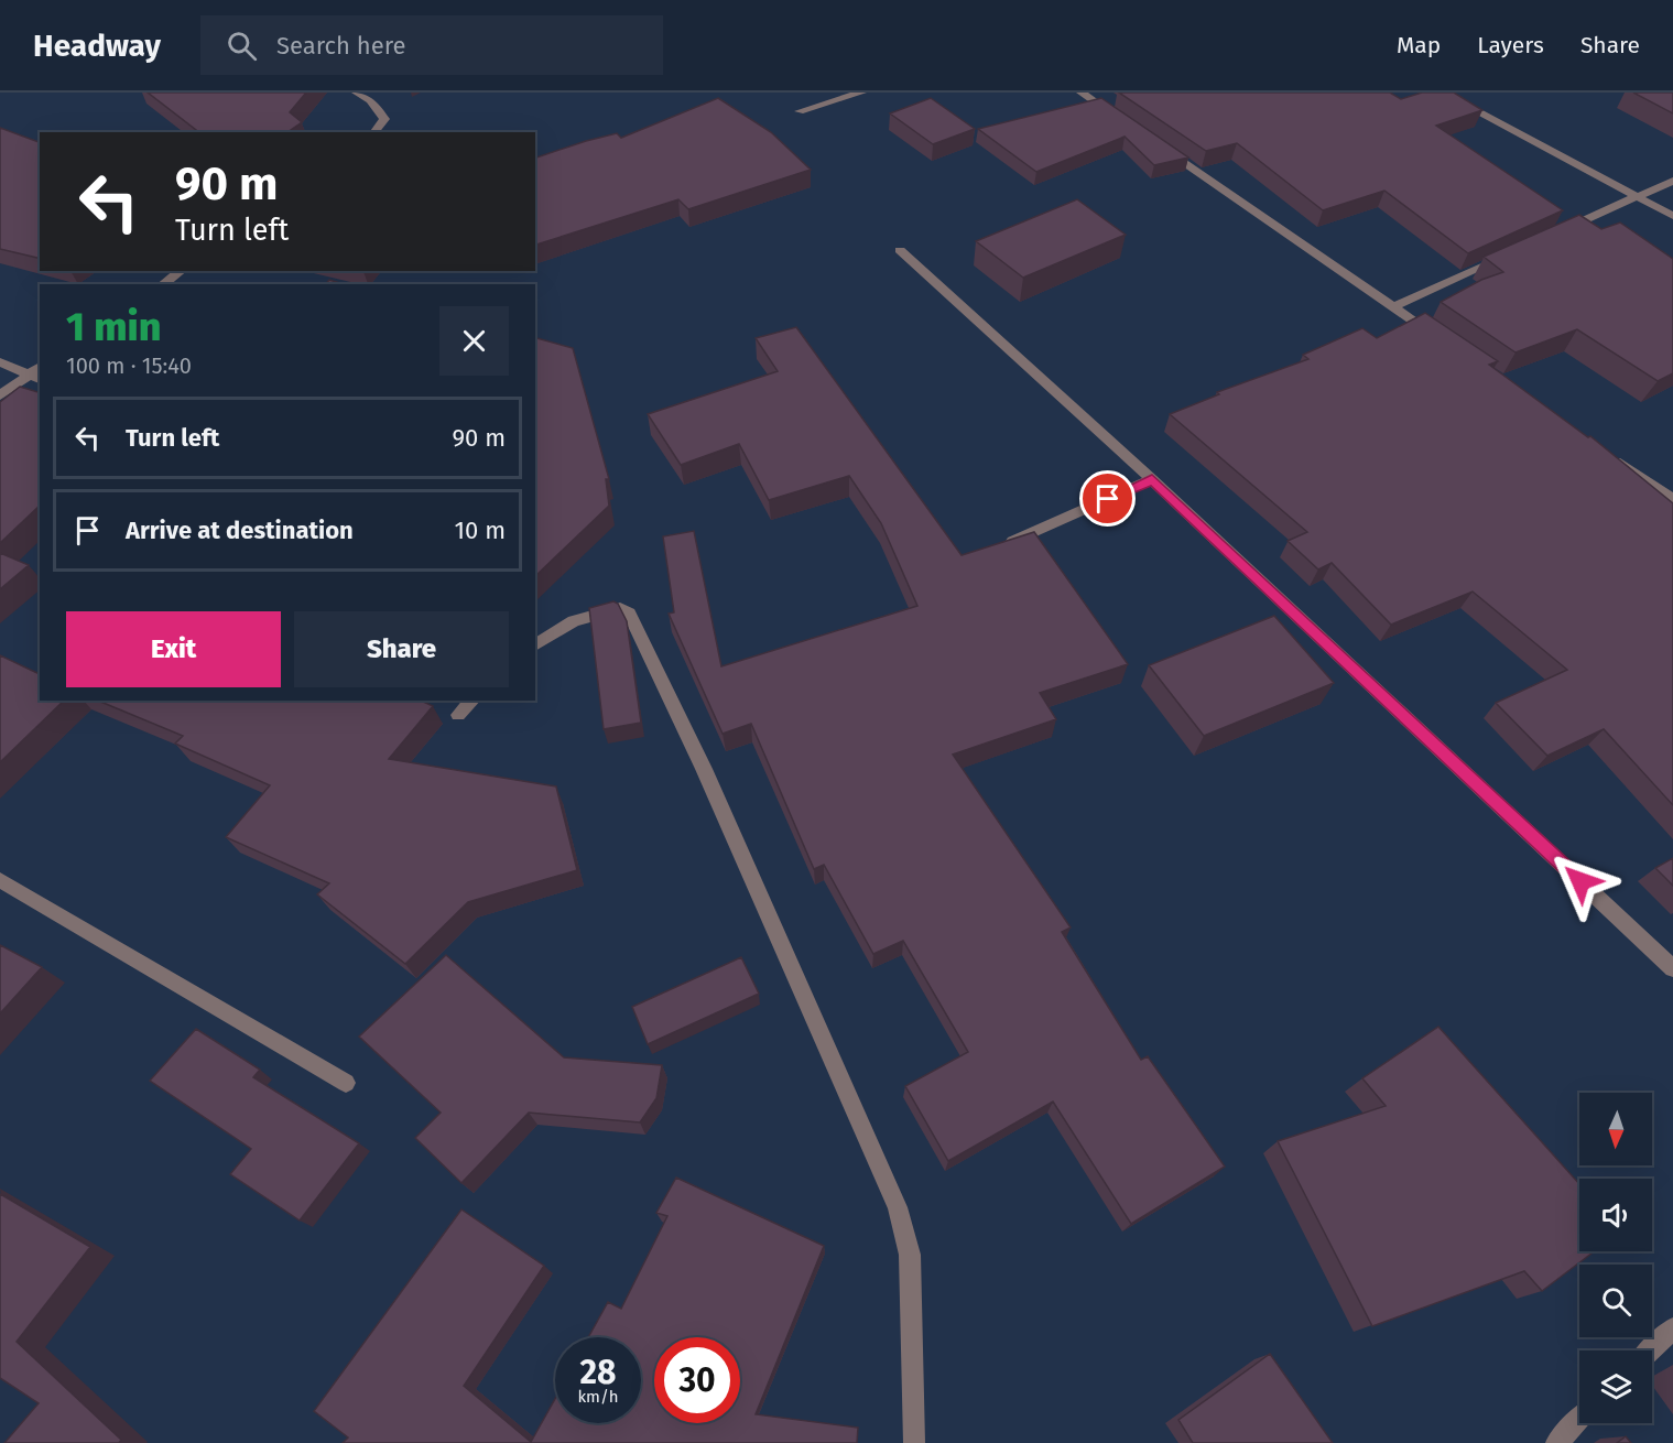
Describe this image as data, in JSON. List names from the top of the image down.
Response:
{
  "north": "bottom",
  "page": {
    "header": "Headway",
    "search": "Search here",
    "nav": ["Map", "Layers", "Share"],
    "turn": ["90 m", "Turn left"],
    "heading": ["1 min", "100 m · 15:40"],
    "list": [
      {
        "name": "Turn left",
        "value": "90 m"
      },
      {
        "name": "Arrive at destination",
        "value": "10 m"
      }
    ],
    "buttons": ["Exit", "Share"],
    "speed": "28 km/h",
    "limit": "30"
  }
}
